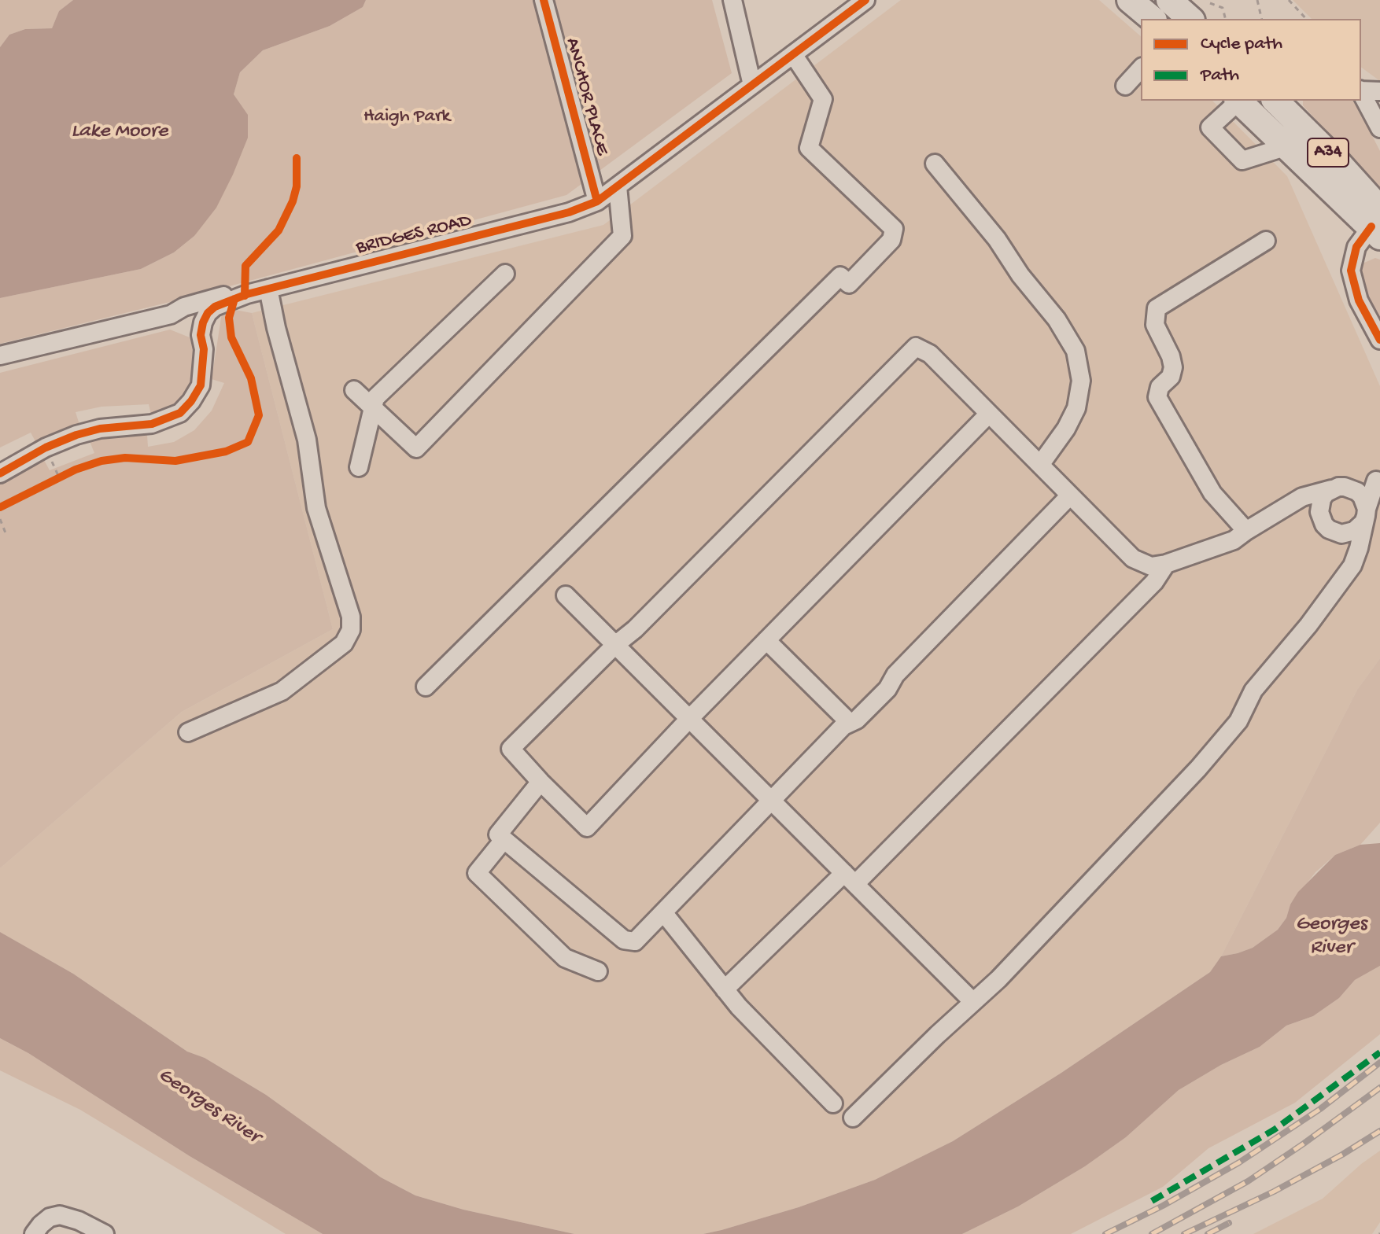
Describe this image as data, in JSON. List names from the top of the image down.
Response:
{
  "streets": {
    "highway": ["A34"],
    "street": ["ANCHOR PLACE", "BRIDGES ROAD"]
  },
  "crossings": [
    ["ANCHOR PLACE", "BRIDGES ROAD"]
  ],
  "water": ["Lake Moore", "Georges River"],
  "parks": ["Haigh Park"],
  "legend": ["Cycle path", "Path"]
}
